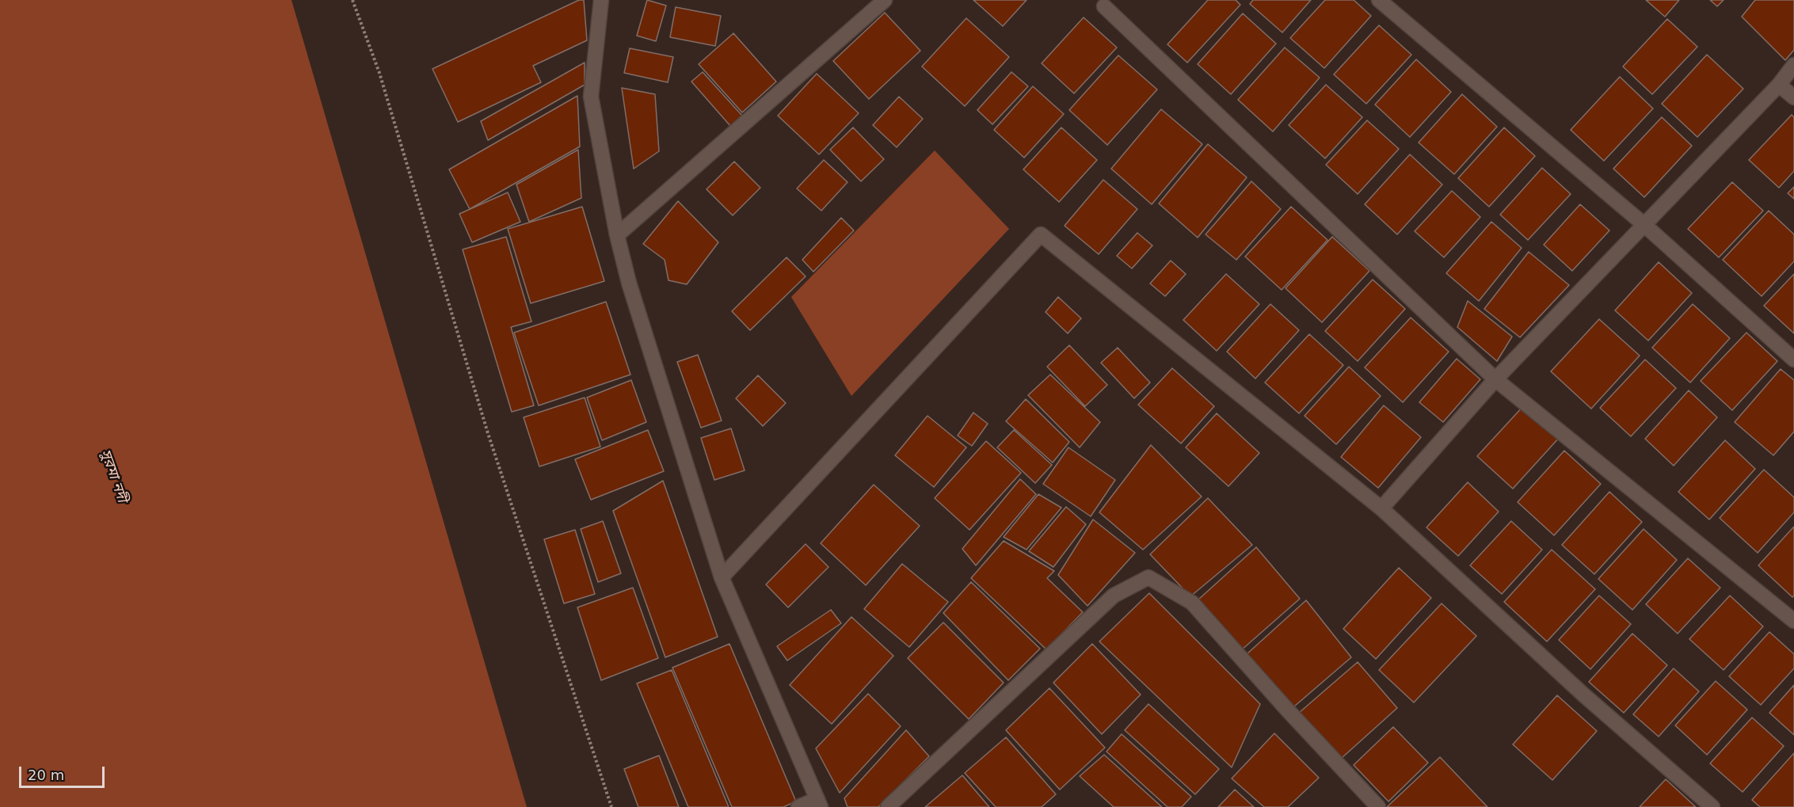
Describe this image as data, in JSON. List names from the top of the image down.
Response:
{
  "water": ["সুরমা নদী"],
  "scale_bar": "20 m"
}
